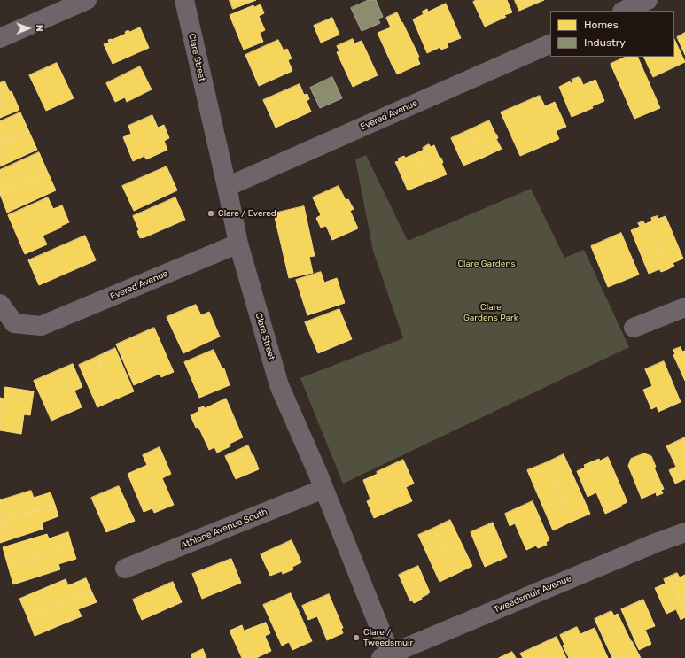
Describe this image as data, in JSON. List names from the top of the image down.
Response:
{
  "streets": {
    "street": [
      "Clare Street",
      "Evered Avenue",
      "Athlone Avenue South",
      "Tweedsmuir Avenue"
    ]
  },
  "crossings": [
    ["Clare Street", "Evered Avenue"],
    ["Clare Street", "Athlone Avenue South"],
    ["Clare Street", "Tweedsmuir Avenue"]
  ],
  "parks": ["Clare Gardens", "Clare Gardens Park"],
  "places": ["Clare / Evered", "Clare / Tweedsmuir"],
  "legend": ["Homes", "Industry"],
  "north": "right"
}
